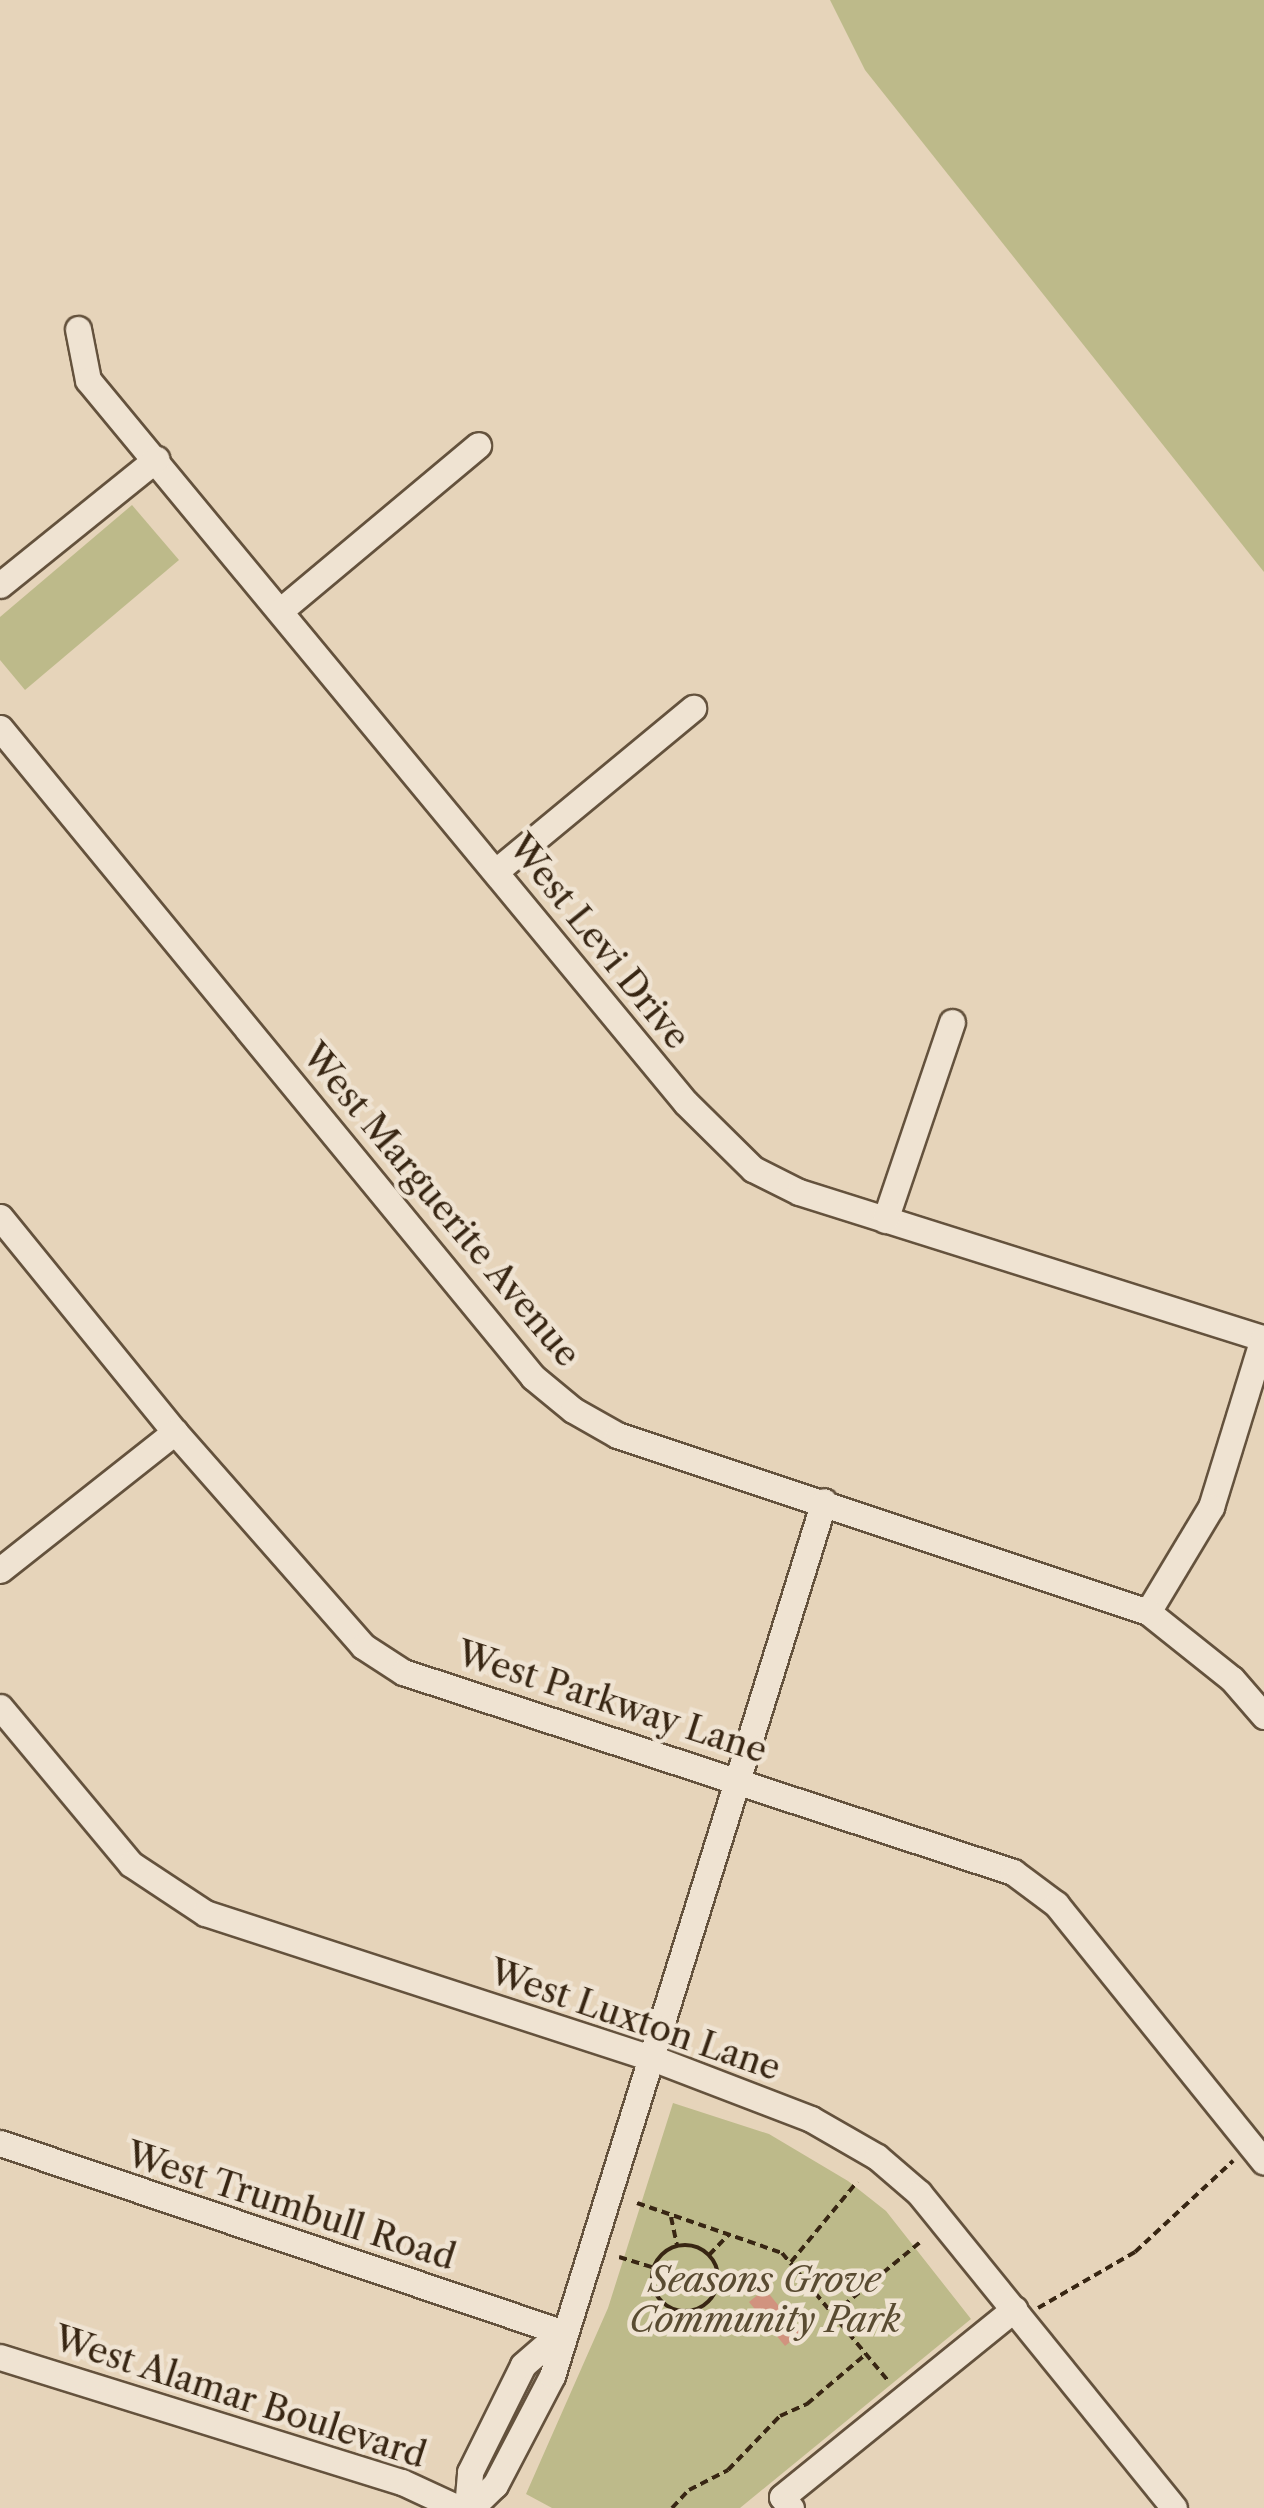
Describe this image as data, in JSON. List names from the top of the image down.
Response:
{
  "streets": {
    "street": [
      "West Levi Drive",
      "West Marguerite Avenue",
      "West Parkway Lane",
      "West Luxton Lane",
      "West Trumbull Road",
      "West Alamar Boulevard"
    ]
  },
  "parks": ["Seasons Grove Community Park"]
}
